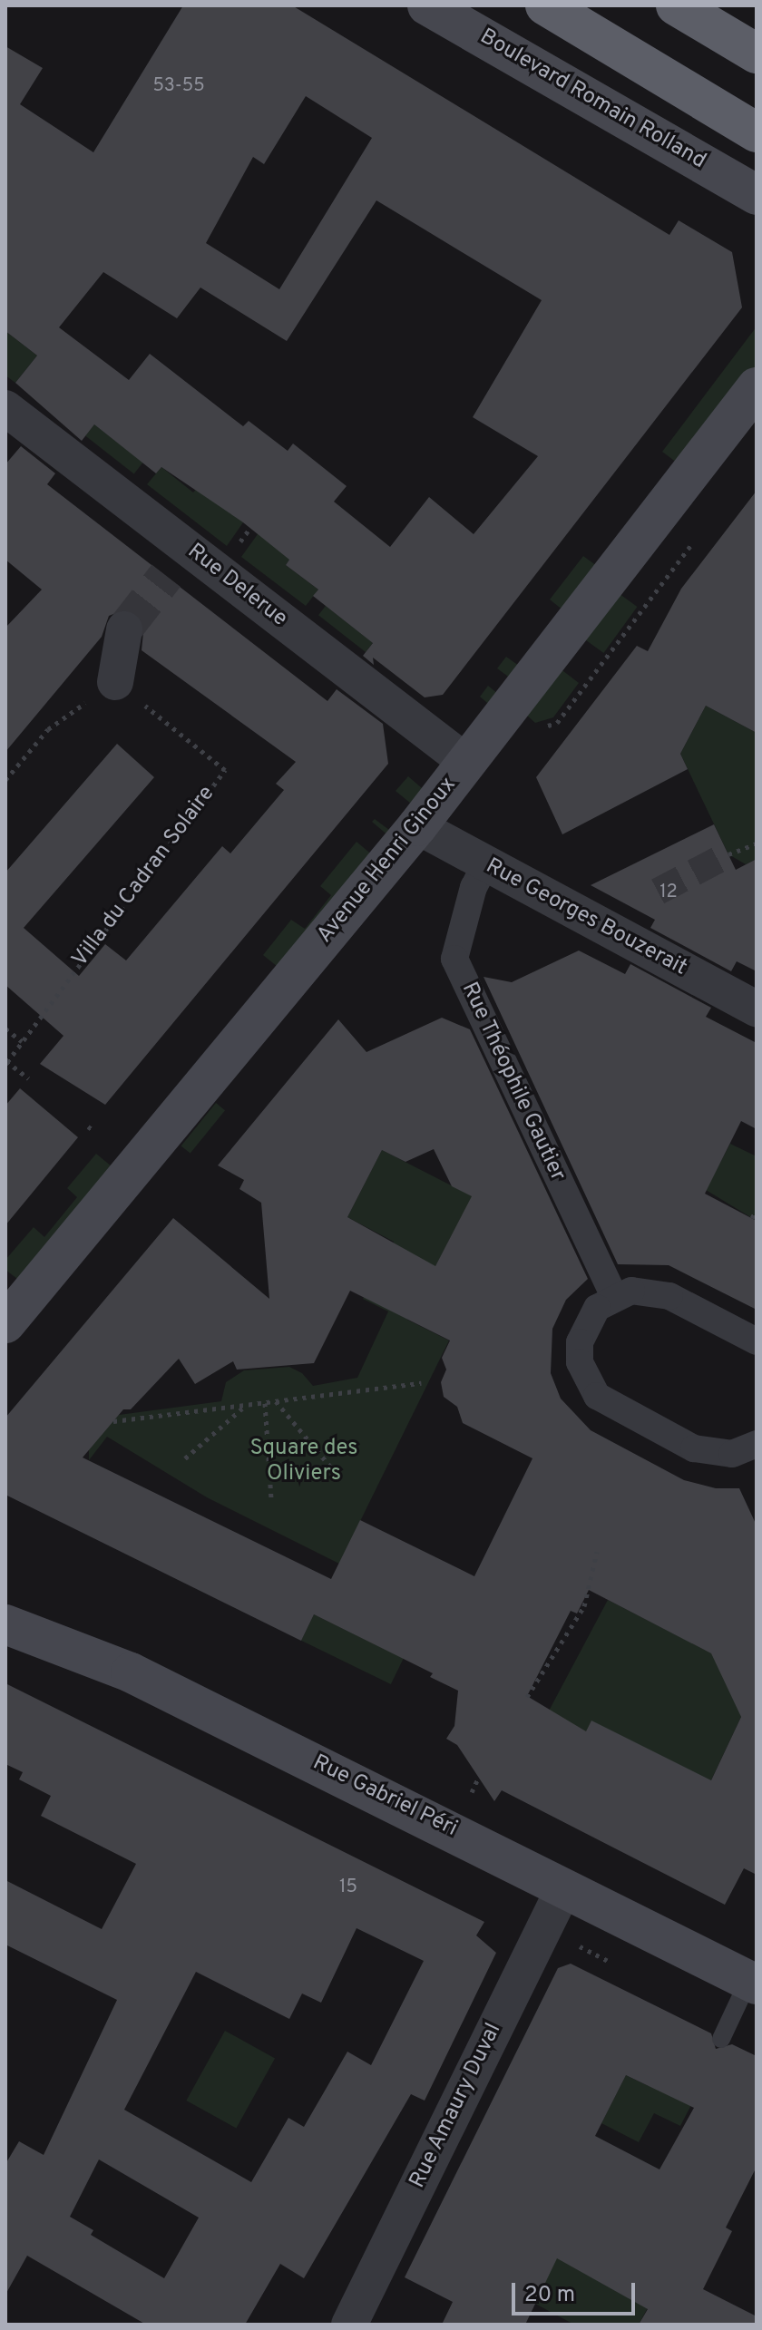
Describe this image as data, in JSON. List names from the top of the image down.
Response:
{
  "streets": {
    "main road": ["Boulevard Romain Rolland", "Avenue Henri Ginoux", "Rue Gabriel Péri"],
    "street": [
      "Rue Delerue",
      "Rue Georges Bouzerait",
      "Rue Théophile Gautier",
      "Rue Amaury Duval"
    ],
    "path": ["Villa du Cadran Solaire"]
  },
  "crossings": [
    ["Rue Delerue", "Avenue Henri Ginoux"],
    ["Avenue Henri Ginoux", "Rue Georges Bouzerait"],
    ["Rue Georges Bouzerait", "Rue Théophile Gautier"],
    ["Rue Gabriel Péri", "Rue Amaury Duval"]
  ],
  "parks": ["Square des Oliviers"],
  "house_numbers": ["53-55", "12", "15"],
  "scale_bar": "20 m"
}
